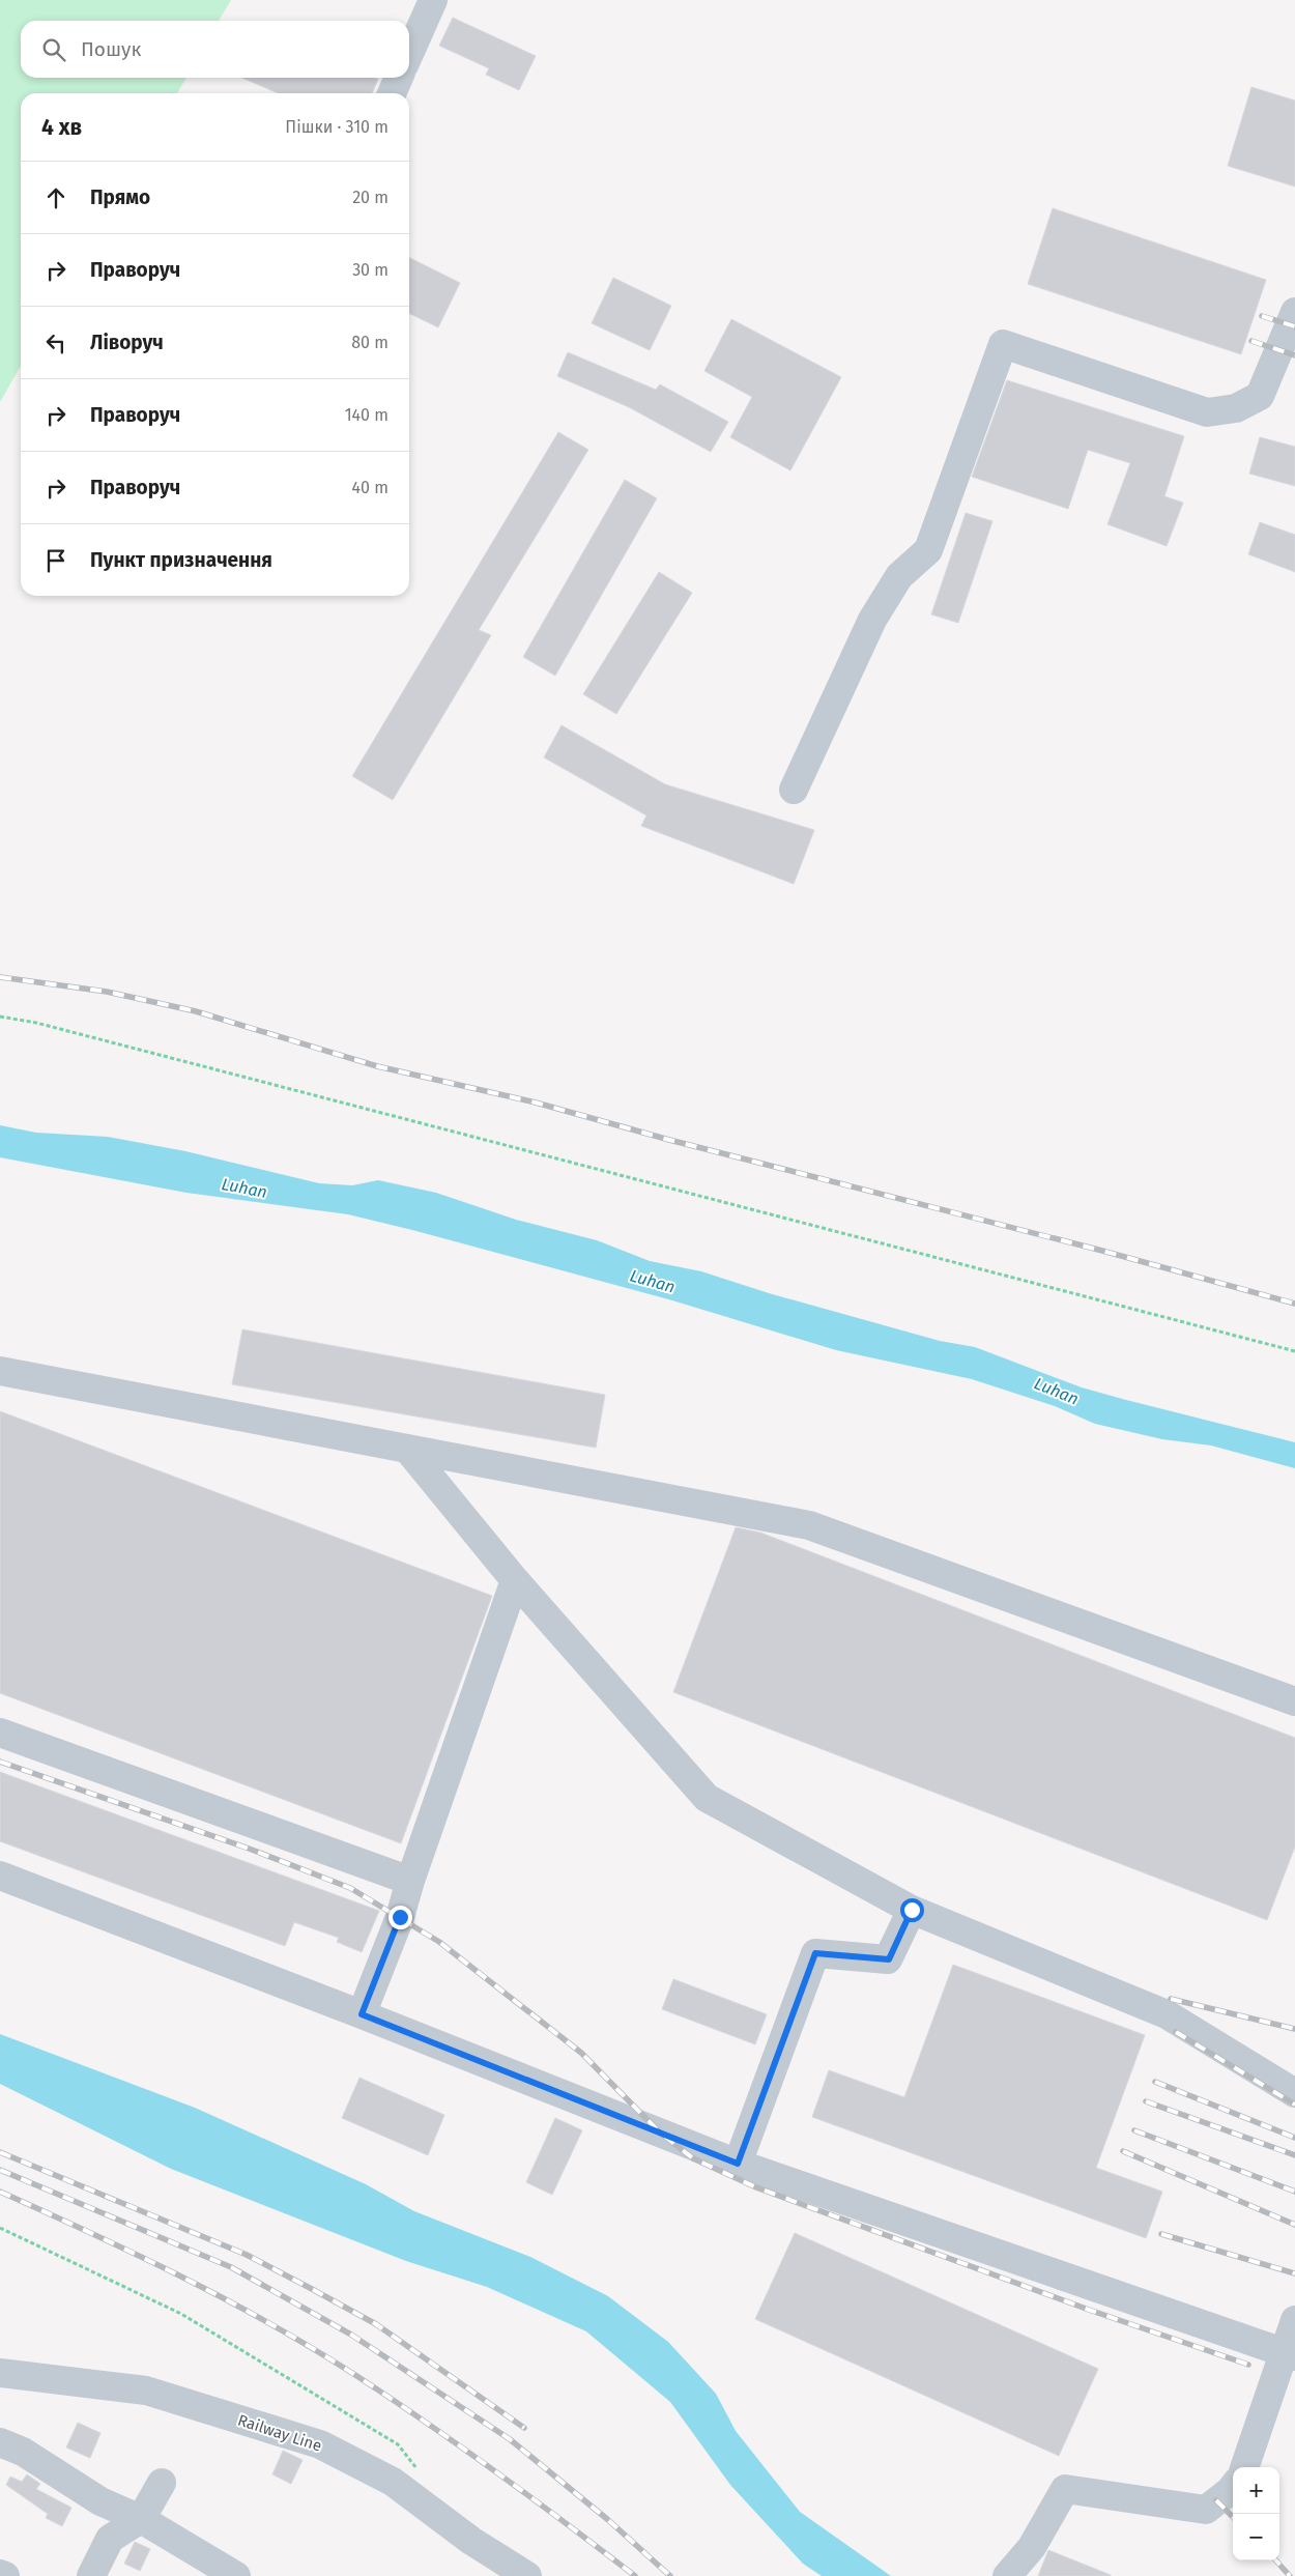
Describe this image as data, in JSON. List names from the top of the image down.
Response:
{
  "streets": {
    "street": ["Railway Line"]
  },
  "water": ["Luhan"],
  "page": {
    "search": "Пошук",
    "heading": ["4 хв", "Пішки · 310 m"],
    "list": [
      ["Прямо", "20 m"],
      ["Праворуч", "30 m"],
      ["Ліворуч", "80 m"],
      ["Праворуч", "140 m"],
      ["Праворуч", "40 m"],
      "Пункт призначення"
    ],
    "map_buttons": ["+", "−"]
  }
}
